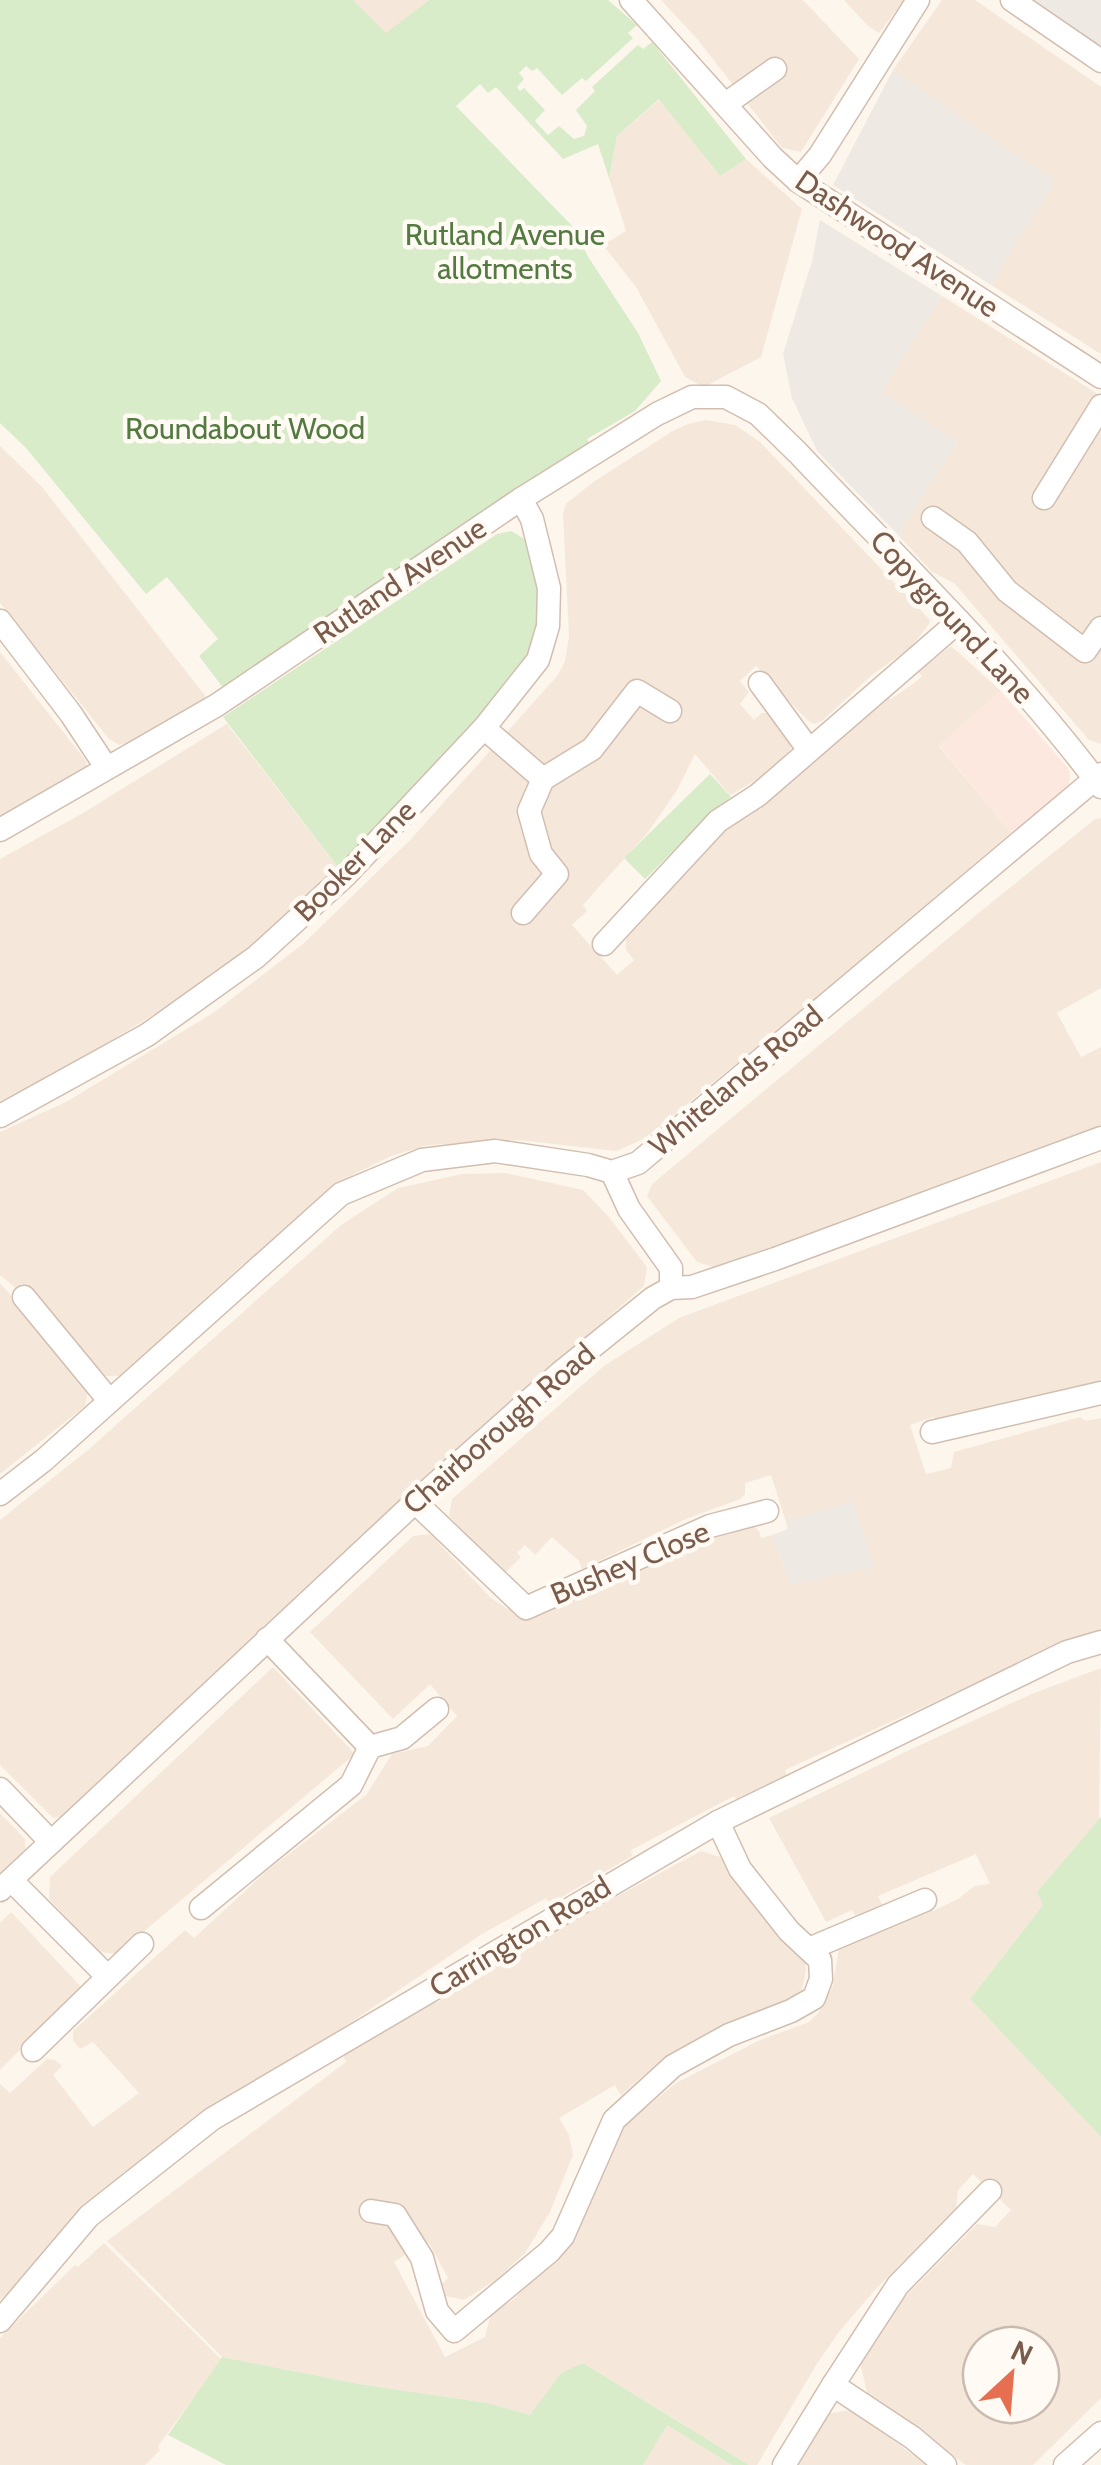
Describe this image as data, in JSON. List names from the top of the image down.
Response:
{
  "streets": {
    "street": [
      "Dashwood Avenue",
      "Rutland Avenue",
      "Copyground Lane",
      "Booker Lane",
      "Whitelands Road",
      "Chairborough Road",
      "Bushey Close",
      "Carrington Road"
    ]
  },
  "crossings": [
    ["Rutland Avenue", "Copyground Lane"],
    ["Rutland Avenue", "Booker Lane"],
    ["Copyground Lane", "Whitelands Road"],
    ["Chairborough Road", "Bushey Close"]
  ],
  "parks": ["Rutland Avenue allotments", "Roundabout Wood"],
  "north": "top right"
}
